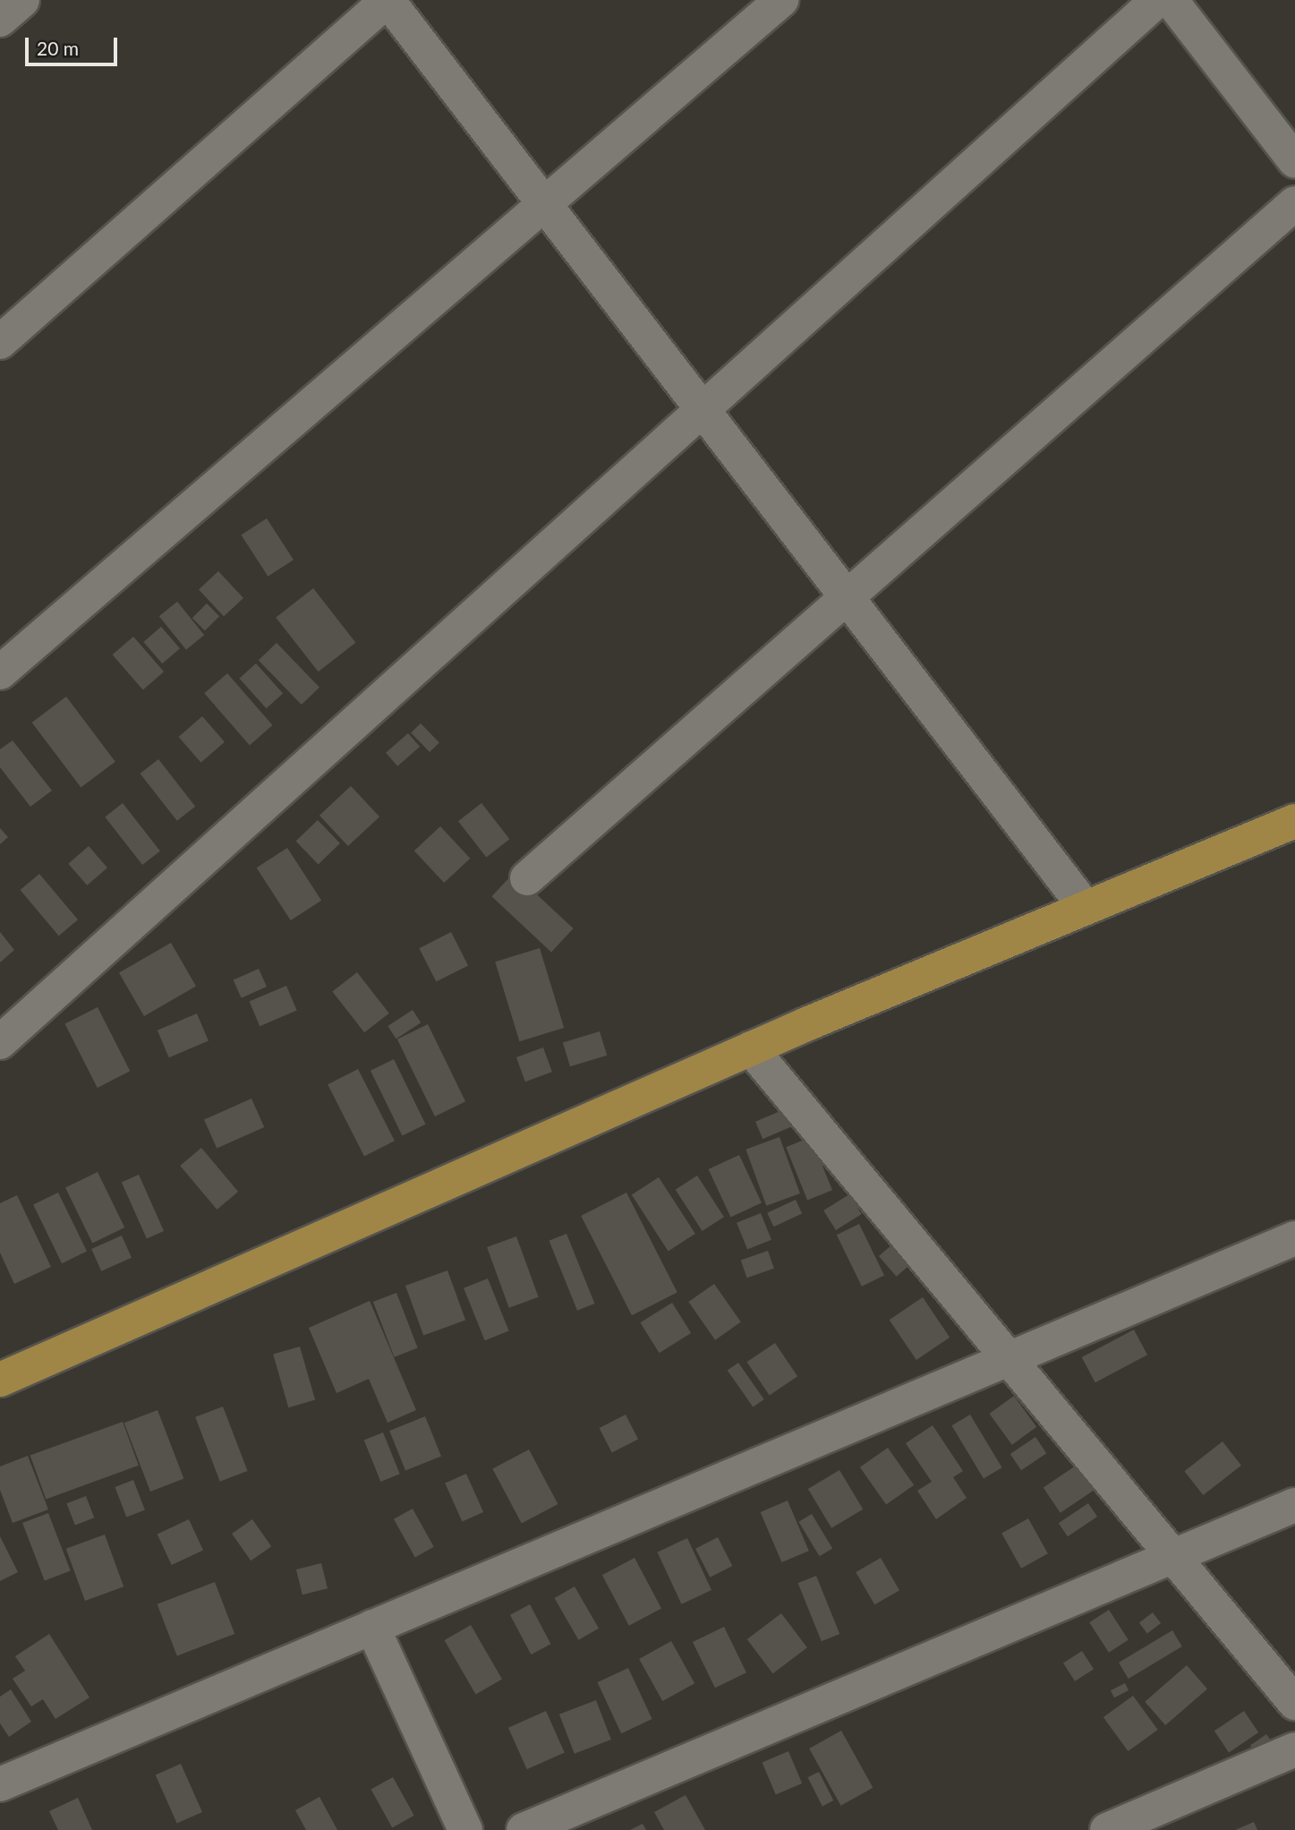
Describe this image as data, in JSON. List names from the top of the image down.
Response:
{
  "scale_bar": "20 m"
}
